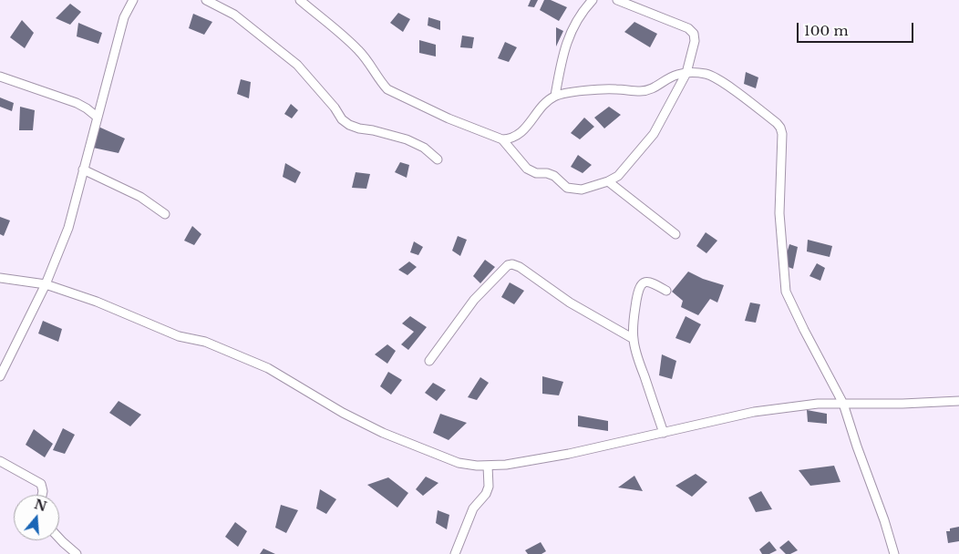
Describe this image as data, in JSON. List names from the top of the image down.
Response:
{
  "scale_bar": "100 m",
  "north": "top"
}
